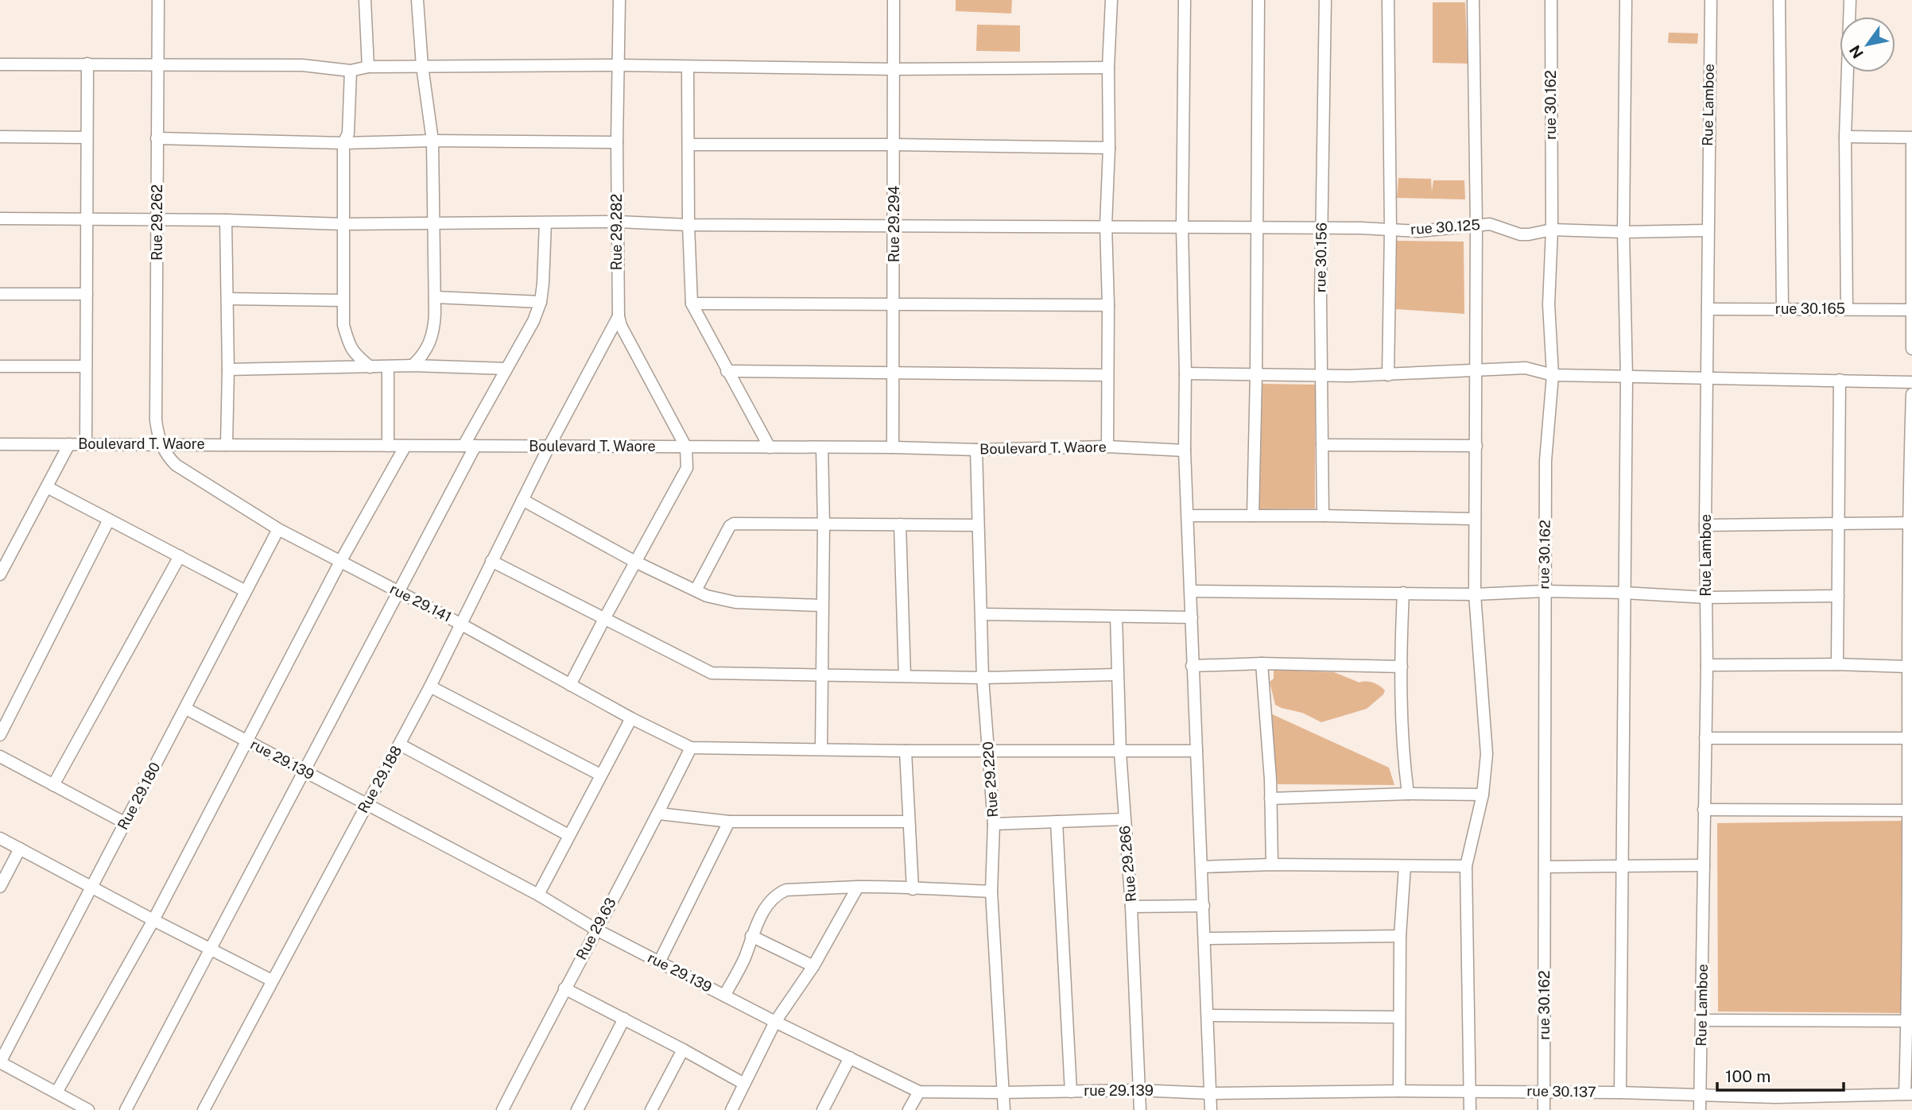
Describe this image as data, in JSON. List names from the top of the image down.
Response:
{
  "streets": {
    "street": [
      "rue 30.162",
      "Rue Lamboe",
      "Rue 29.262",
      "Rue 29.294",
      "rue 30.125",
      "Rue 29.282",
      "rue 30.156",
      "rue 30.165",
      "Boulevard T. Waore",
      "rue 29.141",
      "rue 29.139",
      "Rue 29.188",
      "Rue 29.220",
      "Rue 29.180",
      "Rue 29.266",
      "Rue 29.63",
      "rue 30.137"
    ]
  },
  "crossings": [
    ["rue 30.162", "rue 30.125"],
    ["rue 30.162", "rue 30.137"],
    ["Rue Lamboe", "rue 30.125"],
    ["Rue Lamboe", "rue 30.165"],
    ["Rue Lamboe", "rue 30.137"],
    ["Rue 29.262", "rue 30.125"],
    ["Rue 29.262", "Boulevard T. Waore"],
    ["Rue 29.262", "rue 29.141"],
    ["Rue 29.294", "rue 30.125"],
    ["Rue 29.294", "Boulevard T. Waore"],
    ["rue 30.125", "Rue 29.282"],
    ["rue 30.125", "rue 30.156"],
    ["Rue 29.282", "Boulevard T. Waore"],
    ["Rue 29.282", "Rue 29.188"],
    ["Boulevard T. Waore", "rue 29.141"],
    ["Boulevard T. Waore", "Rue 29.188"],
    ["Boulevard T. Waore", "Rue 29.220"],
    ["rue 29.141", "Rue 29.188"],
    ["rue 29.141", "Rue 29.180"],
    ["rue 29.141", "Rue 29.63"],
    ["rue 29.139", "Rue 29.188"],
    ["rue 29.139", "Rue 29.220"],
    ["rue 29.139", "Rue 29.180"],
    ["rue 29.139", "Rue 29.266"],
    ["rue 29.139", "Rue 29.63"],
    ["rue 29.139", "rue 30.137"]
  ],
  "scale_bar": "100 m",
  "north": "bottom left"
}
